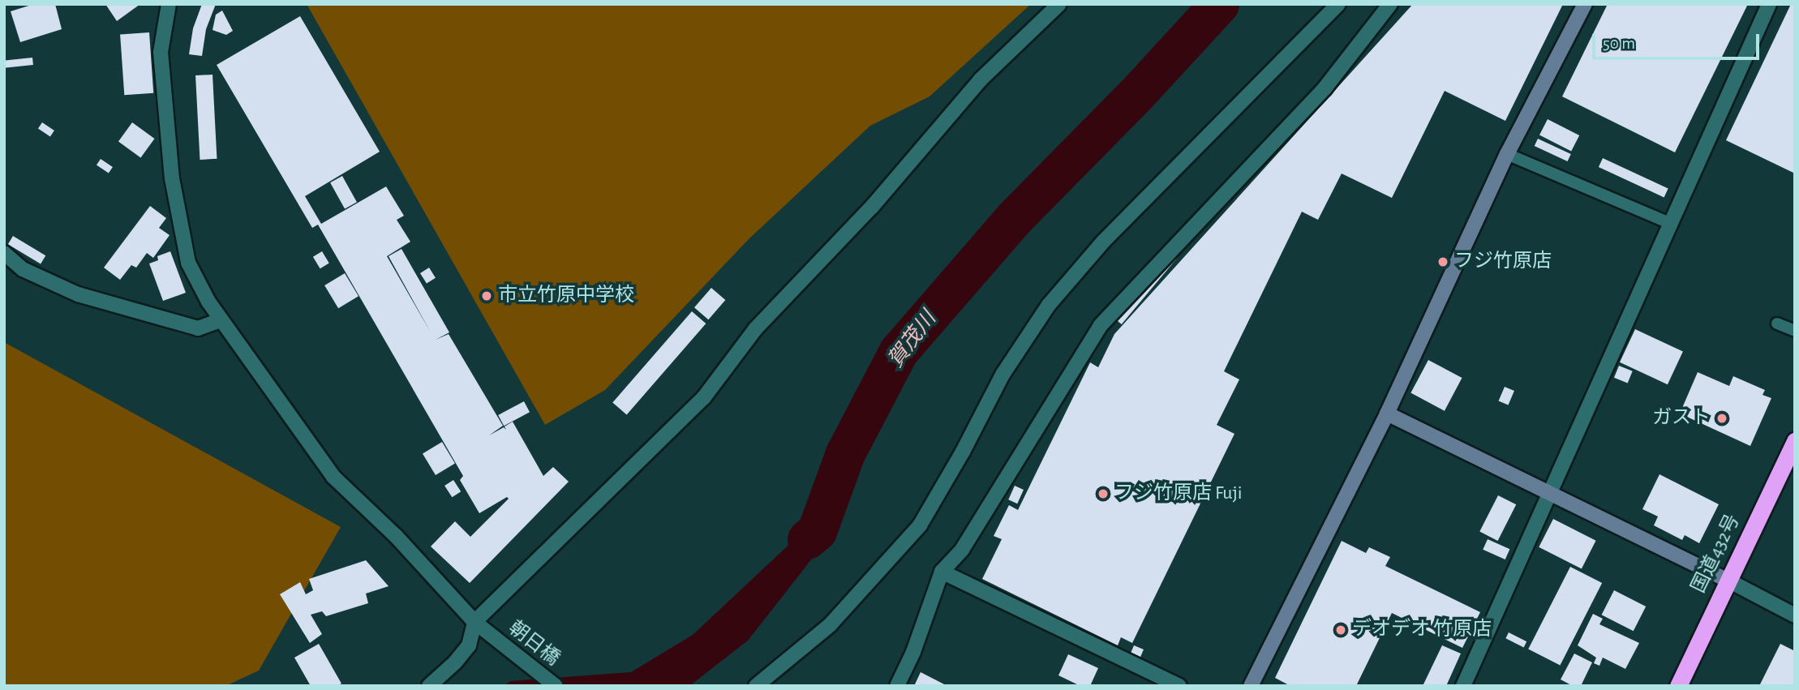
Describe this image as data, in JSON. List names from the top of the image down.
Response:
{
  "streets": {
    "highway": ["国道432号"],
    "street": ["朝日橋"]
  },
  "water": ["賀茂川"],
  "places": [
    "フジ竹原店",
    "市立竹原中学校",
    "ガスト",
    "フジ竹原店 Fuji",
    "デオデオ 竹原店"
  ],
  "scale_bar": "50 m"
}
